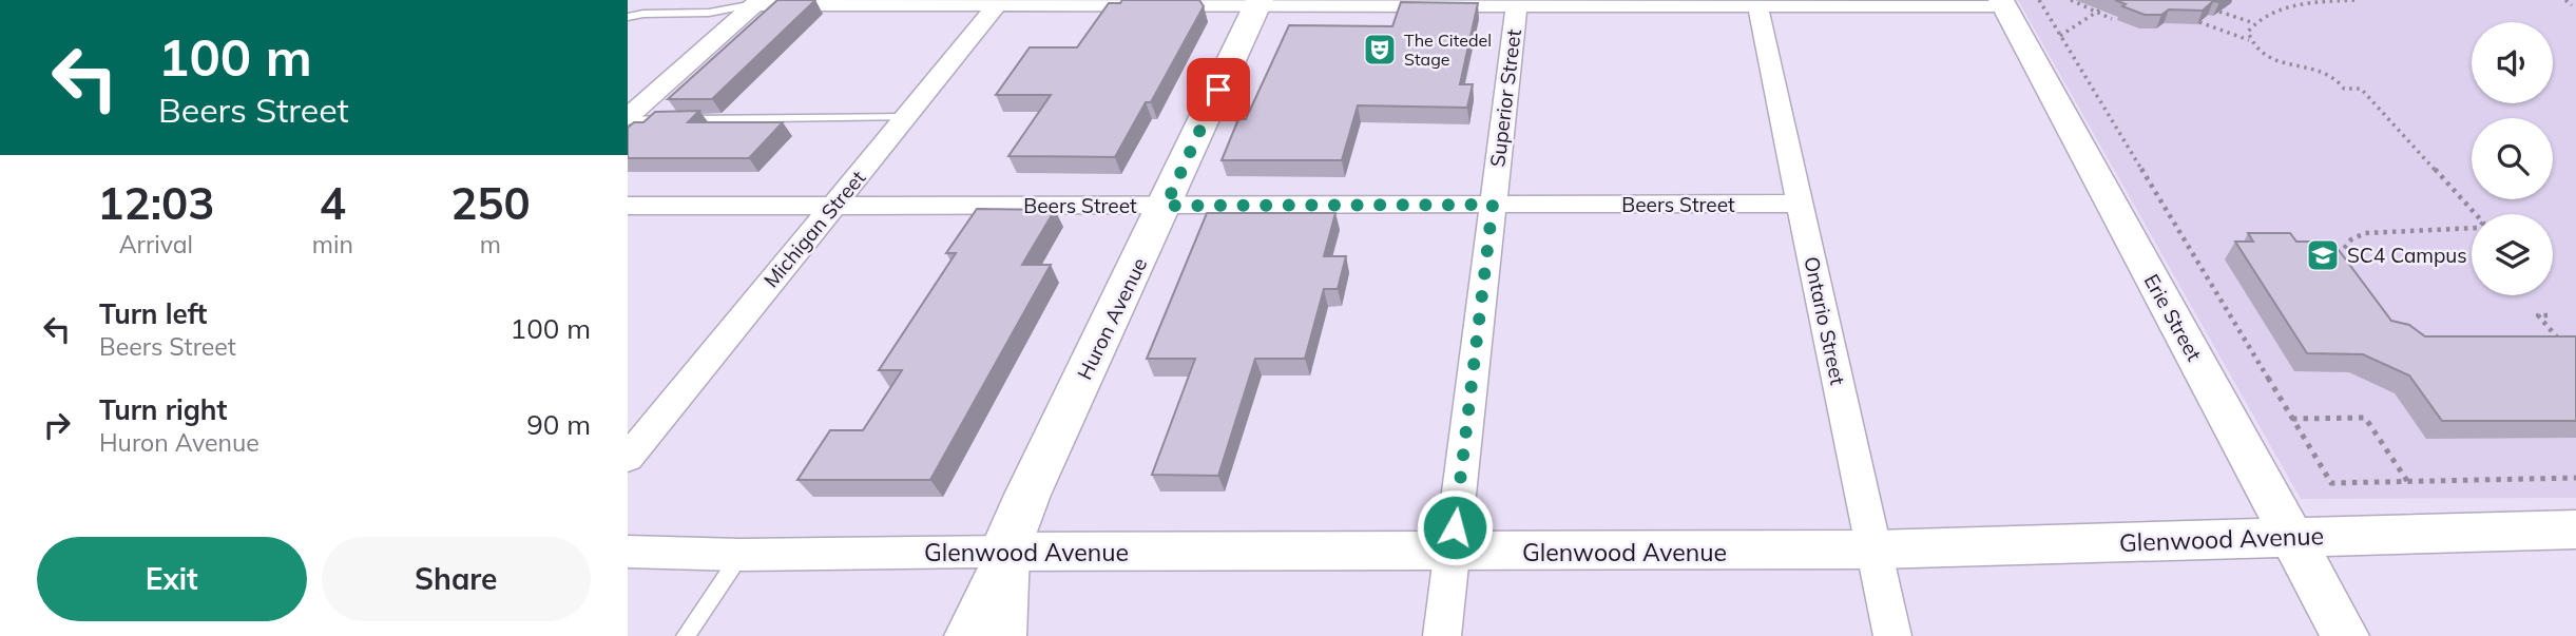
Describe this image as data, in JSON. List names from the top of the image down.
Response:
{
  "streets": {
    "main road": ["Huron Avenue"],
    "street": [
      "Superior Street",
      "Beers Street",
      "Michigan Street",
      "Erie Street",
      "Ontario Street",
      "Glenwood Avenue"
    ]
  },
  "crossings": [
    ["Superior Street", "Beers Street"],
    ["Superior Street", "Glenwood Avenue"],
    ["Beers Street", "Michigan Street"],
    ["Beers Street", "Huron Avenue"],
    ["Beers Street", "Ontario Street"],
    ["Erie Street", "Glenwood Avenue"],
    ["Huron Avenue", "Glenwood Avenue"],
    ["Ontario Street", "Glenwood Avenue"]
  ],
  "places": {
    "theatre": ["The Citedel Stage"],
    "school or university": ["SC4 Campus"]
  },
  "page": {
    "turn": ["100 m", "Beers Street"],
    "eta": [
      "12:03",
      "Arrival",
      "4",
      "min",
      "250",
      "m"
    ],
    "list": [
      {
        "name": "Turn left",
        "note": "Beers Street",
        "value": "100 m"
      },
      {
        "name": "Turn right",
        "note": "Huron Avenue",
        "value": "90 m"
      }
    ],
    "buttons": ["Exit", "Share"]
  }
}
